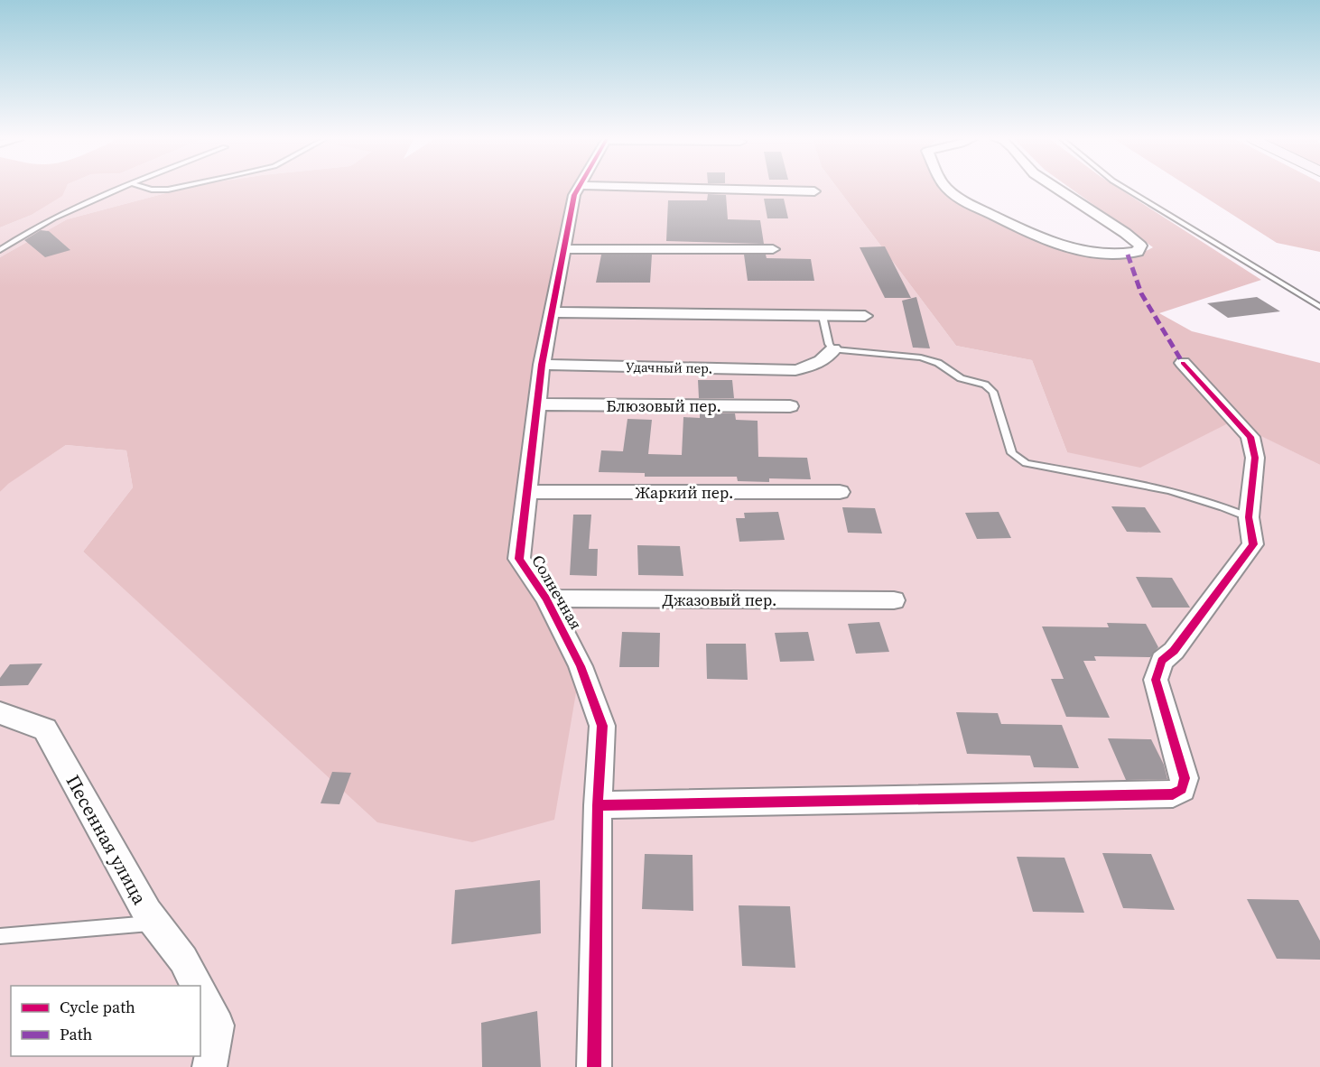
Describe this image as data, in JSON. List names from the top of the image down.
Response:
{
  "streets": {
    "street": [
      "Удачный пер.",
      "Блюзовый пер.",
      "Жаркий пер.",
      "Солнечная",
      "Джазовый пер.",
      "Песенная улица"
    ]
  },
  "crossings": [
    ["Удачный пер.", "Солнечная"],
    ["Блюзовый пер.", "Солнечная"],
    ["Жаркий пер.", "Солнечная"],
    ["Солнечная", "Джазовый пер."]
  ],
  "legend": ["Cycle path", "Path"]
}
